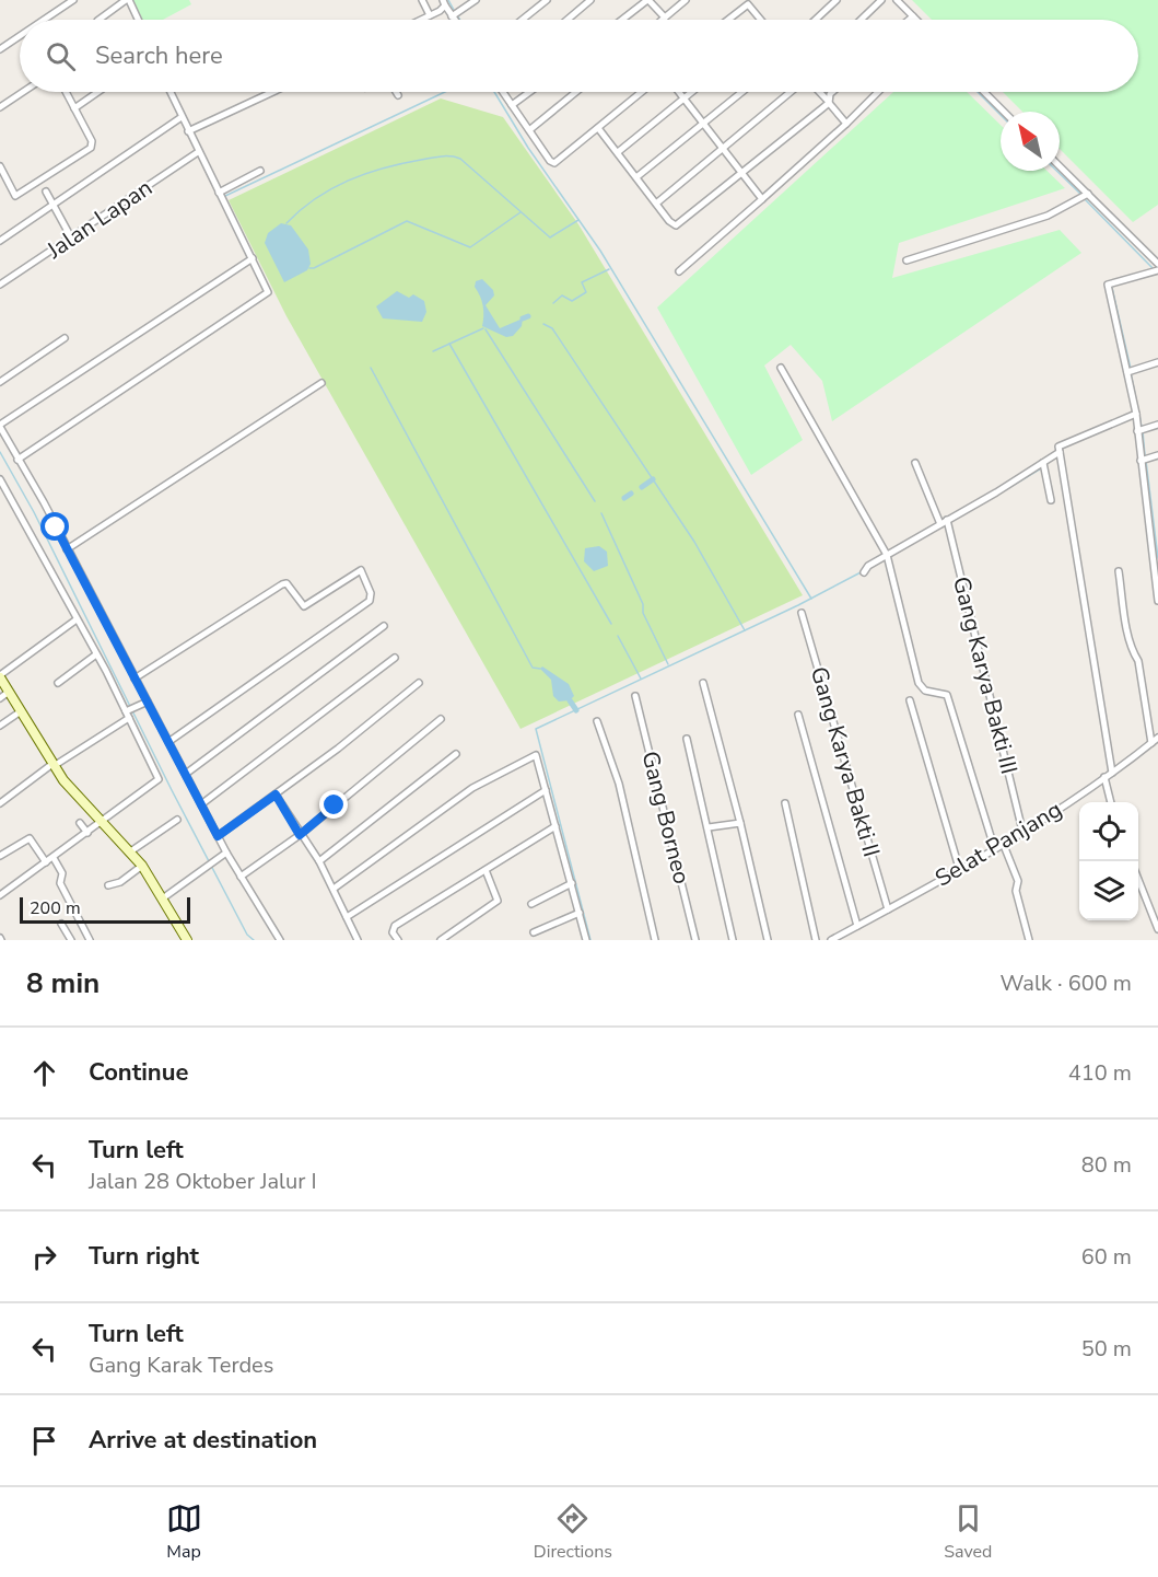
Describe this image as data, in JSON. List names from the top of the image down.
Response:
{
  "streets": {
    "street": [
      "Jalan Lapan",
      "Gang Karya Bakti III",
      "Gang Karya Bakti II",
      "Gang Borneo",
      "Selat Panjang"
    ]
  },
  "crossings": [
    ["Gang Karya Bakti III", "Selat Panjang"],
    ["Gang Karya Bakti II", "Selat Panjang"]
  ],
  "scale_bar": "200 m",
  "north": "top left",
  "page": {
    "search": "Search here",
    "scale": "200 m",
    "heading": ["8 min", "Walk · 600 m"],
    "list": [
      ["Continue", "410 m"],
      ["Turn left", "Jalan 28 Oktober Jalur I", "80 m"],
      ["Turn right", "60 m"],
      ["Turn left", "Gang Karak Terdes", "50 m"],
      "Arrive at destination"
    ],
    "nav": ["Map", "Directions", "Saved"]
  }
}
